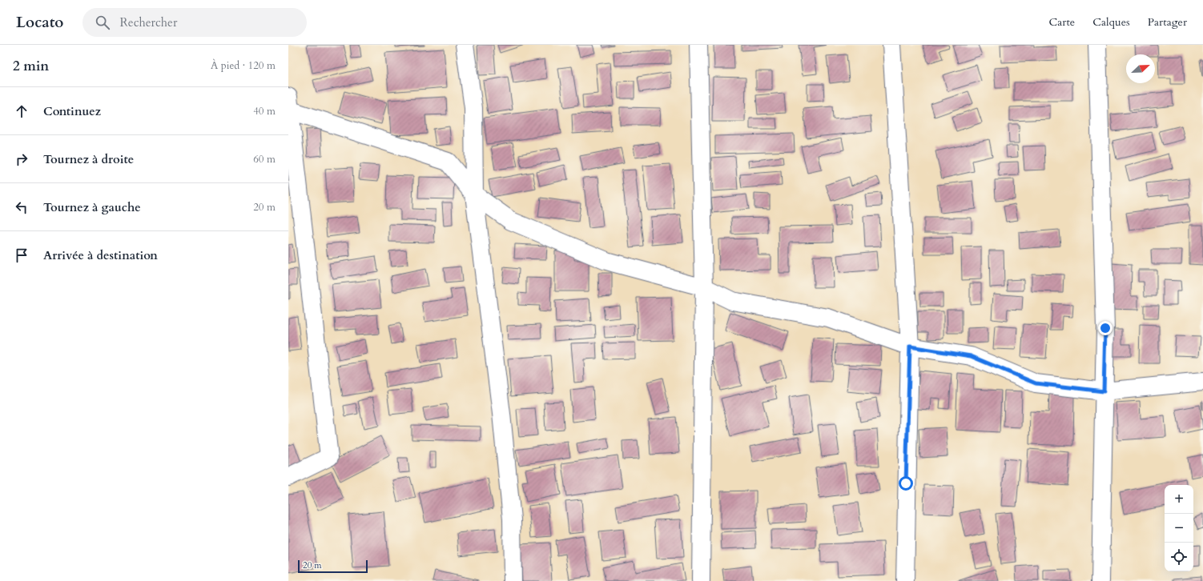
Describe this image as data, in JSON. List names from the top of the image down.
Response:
{
  "scale_bar": "20 m",
  "north": "top right",
  "page": {
    "header": "Locato",
    "search": "Rechercher",
    "nav": ["Carte", "Calques", "Partager"],
    "heading": ["2 min", "À pied · 120 m"],
    "list": [
      ["Continuez", "40 m"],
      ["Tournez à droite", "60 m"],
      ["Tournez à gauche", "20 m"],
      "Arrivée à destination"
    ],
    "map_buttons": ["+", "−"],
    "scale": "20 m"
  }
}
